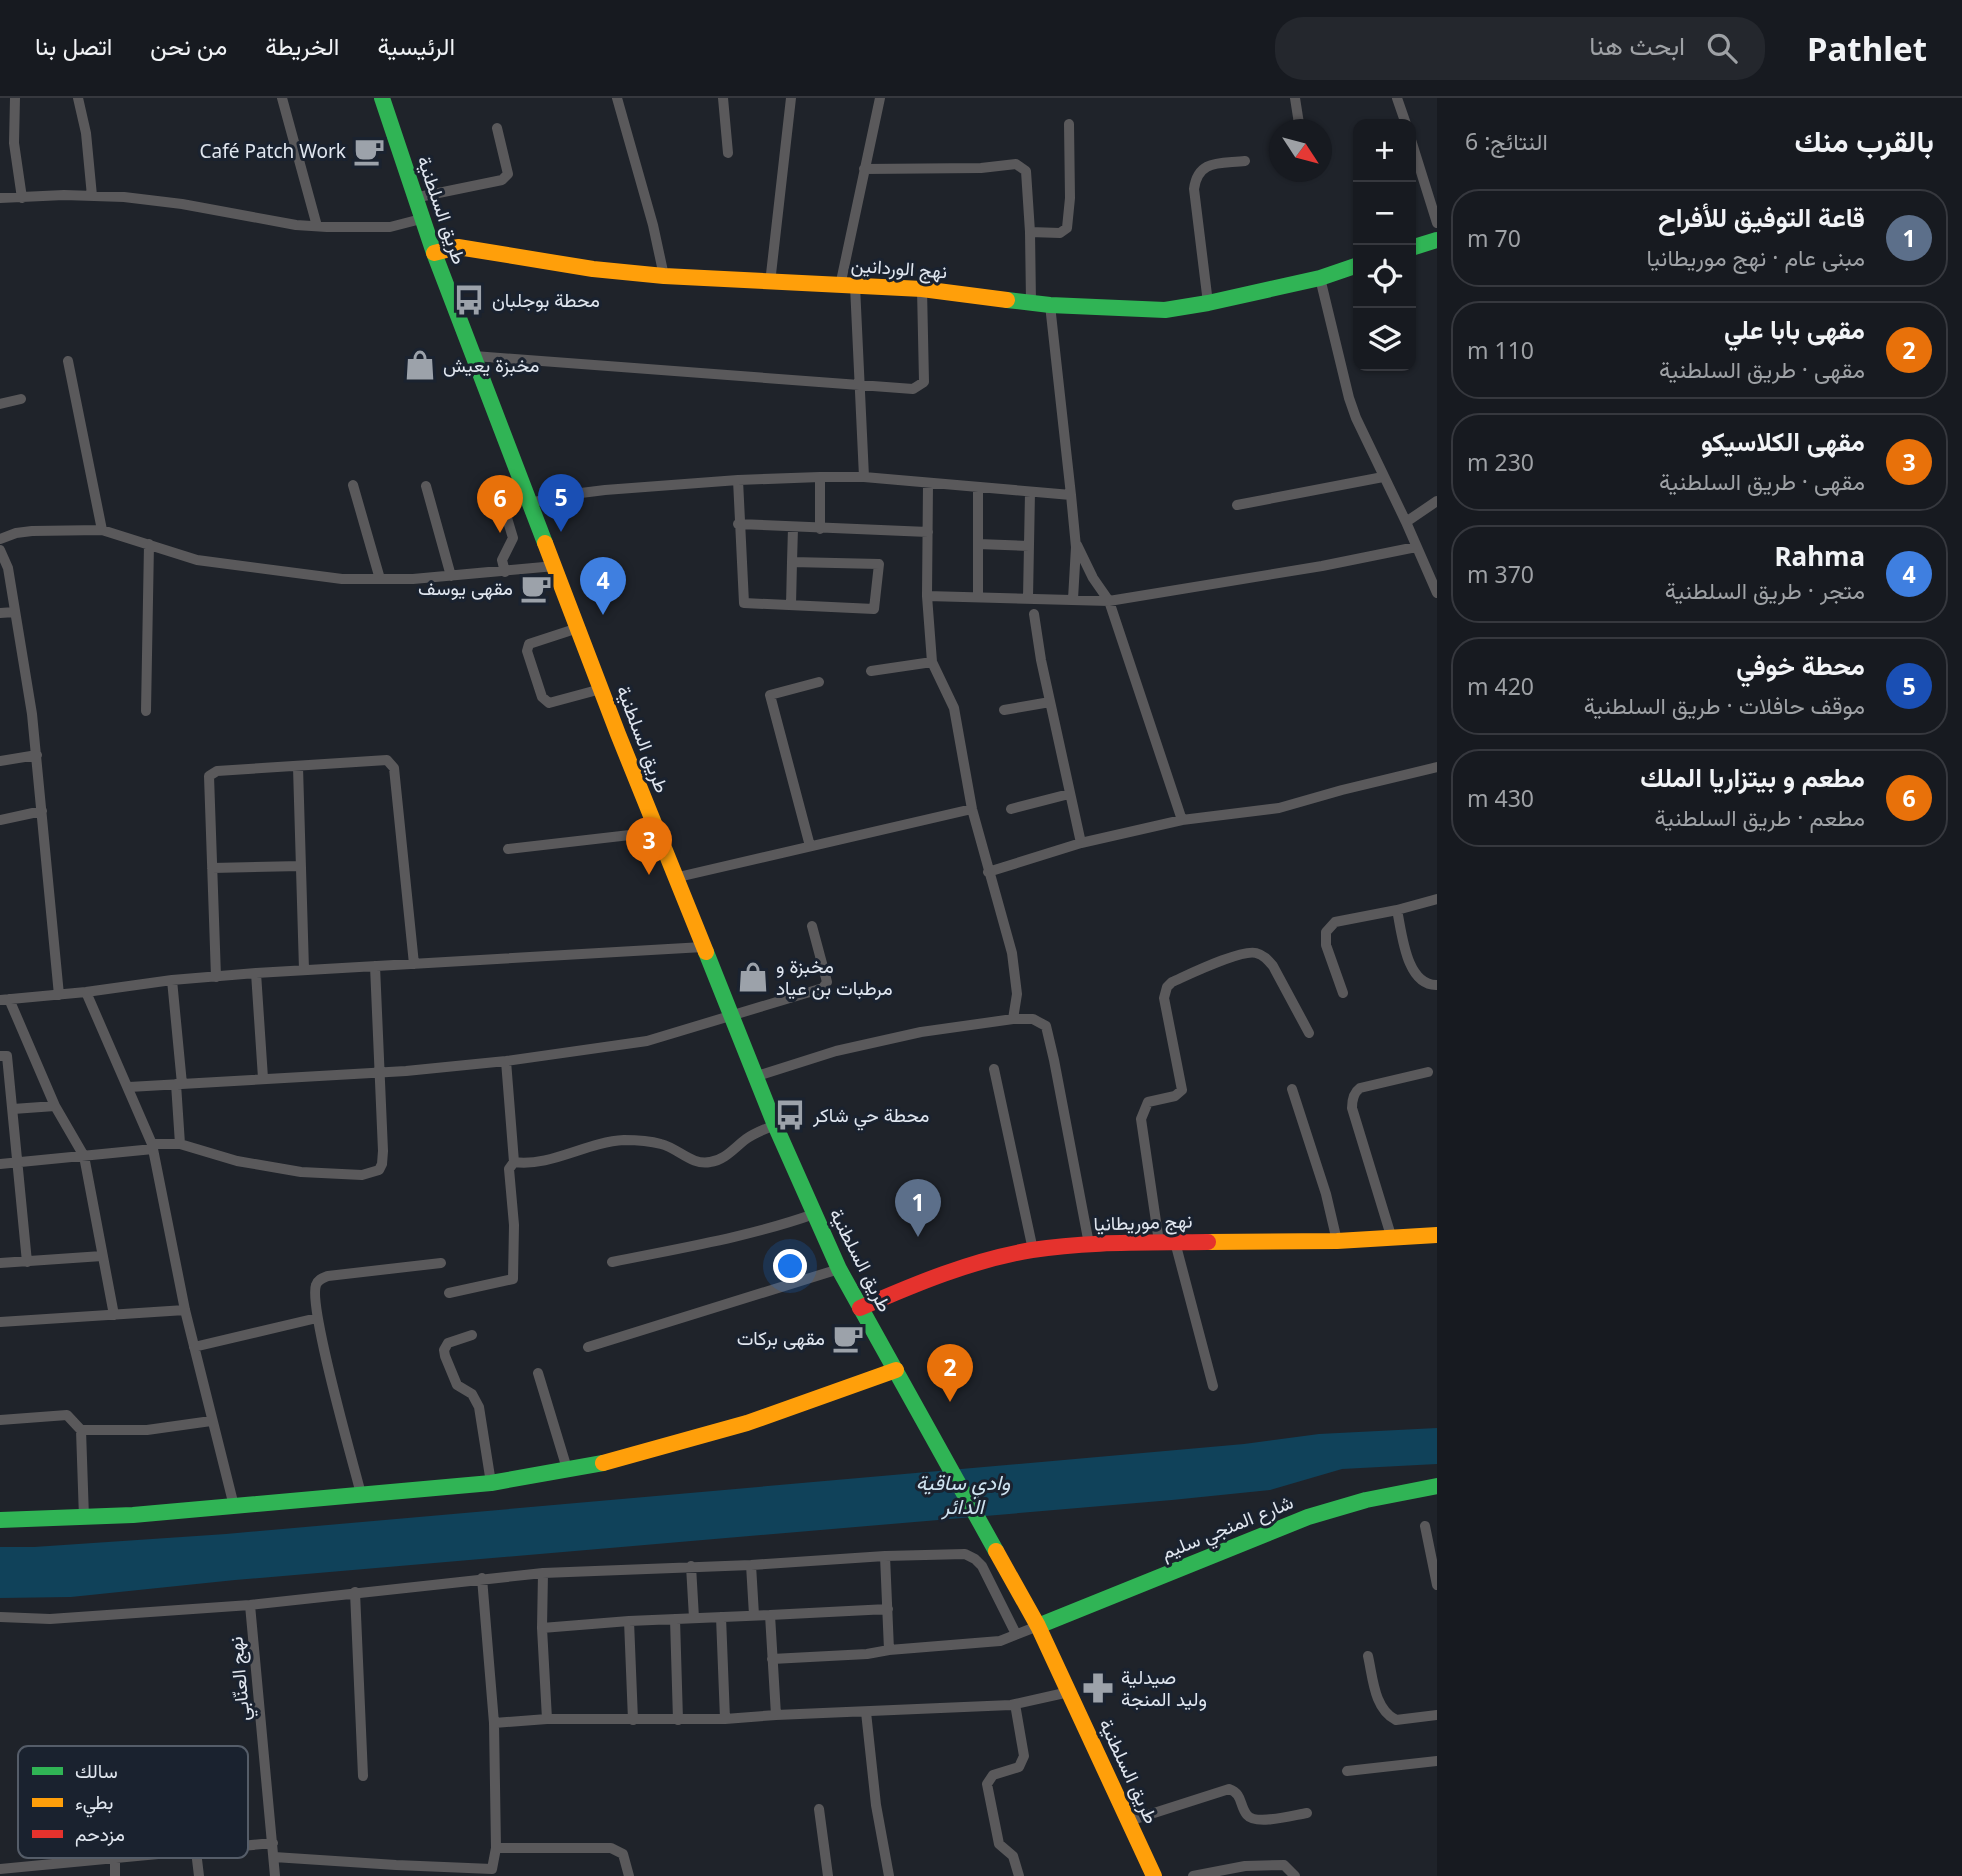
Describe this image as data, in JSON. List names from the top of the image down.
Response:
{
  "streets": {
    "main road": [
      "طريق السلطنية",
      "نهج الوردانين",
      "نهج موريطانيا",
      "شارع المنجي سليم"
    ],
    "street": ["نهج العنّابي"]
  },
  "crossings": [
    ["طريق السلطنية", "نهج الوردانين"],
    ["طريق السلطنية", "نهج موريطانيا"],
    ["طريق السلطنية", "شارع المنجي سليم"]
  ],
  "water": ["وادي ساقية الدائر"],
  "places": {
    "cafe": ["Café Patch Work", "مقهى يوسف", "مقهى بركات"],
    "bus stop": ["محطة بوجلبان", "محطة حي شاكر"],
    "shop": ["مخبزة يعيش", "مخبزة و مرطبات بن عياد"],
    "pharmacy": ["صيدلية وليد المنجة"]
  },
  "legend": ["سالك", "بطيء", "مزدحم"],
  "north": "bottom right",
  "page": {
    "header": "Pathlet",
    "search": "ابحث هنا",
    "nav": [
      "الرئيسية",
      "الخريطة",
      "من نحن",
      "اتصل بنا"
    ],
    "heading": ["بالقرب منك", "النتائج: 6"],
    "map_buttons": ["+", "−"],
    "list": [
      {
        "mark": "1",
        "name": "قاعة التوفيق للأفراح",
        "note": "مبنى عام · نهج موريطانيا",
        "value": "70 m"
      },
      {
        "mark": "2",
        "name": "مقهى بابا علي",
        "note": "مقهى · طريق السلطنية",
        "value": "110 m"
      },
      {
        "mark": "3",
        "name": "مقهى الكلاسيكو",
        "note": "مقهى · طريق السلطنية",
        "value": "230 m"
      },
      {
        "mark": "4",
        "name": "Rahma",
        "note": "متجر · طريق السلطنية",
        "value": "370 m"
      },
      {
        "mark": "5",
        "name": "محطة خوفي",
        "note": "موقف حافلات · طريق السلطنية",
        "value": "420 m"
      },
      {
        "mark": "6",
        "name": "مطعم و بيتزاريا الملك",
        "note": "مطعم · طريق السلطنية",
        "value": "430 m"
      }
    ],
    "pins": [
      "5",
      "6",
      "4",
      "3",
      "1",
      "2"
    ]
  }
}
